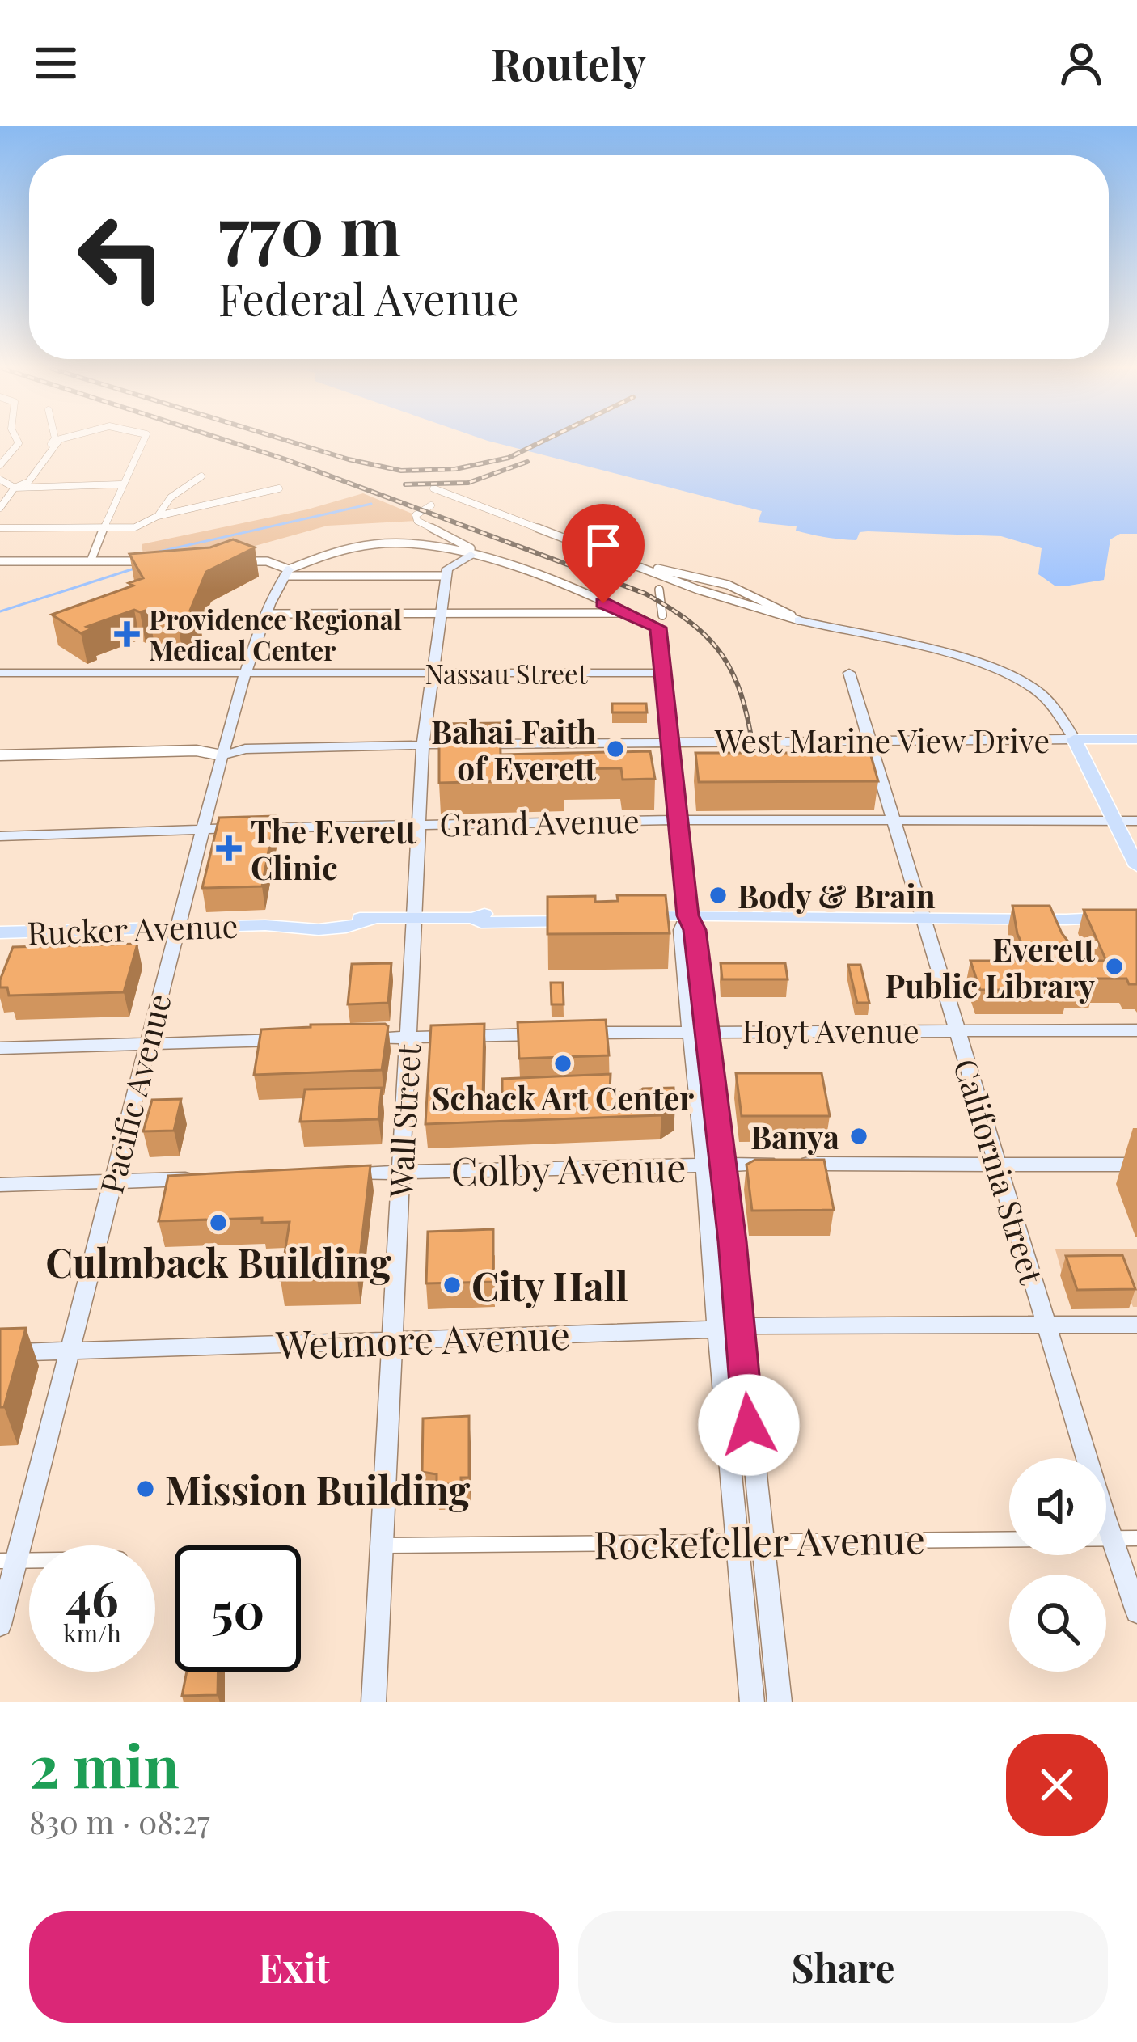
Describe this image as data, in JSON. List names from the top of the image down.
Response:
{
  "streets": {
    "main road": ["West Marine View Drive", "Rucker Avenue"],
    "street": [
      "Nassau Street",
      "Grand Avenue",
      "Hoyt Avenue",
      "Pacific Avenue",
      "Wall Street",
      "Colby Avenue",
      "California Street",
      "Wetmore Avenue",
      "Rockefeller Avenue"
    ]
  },
  "crossings": [
    ["Nassau Street", "Pacific Avenue"],
    ["Nassau Street", "Wall Street"],
    ["West Marine View Drive", "Pacific Avenue"],
    ["West Marine View Drive", "Wall Street"],
    ["West Marine View Drive", "California Street"],
    ["Grand Avenue", "Pacific Avenue"],
    ["Grand Avenue", "Wall Street"],
    ["Grand Avenue", "California Street"],
    ["Rucker Avenue", "Pacific Avenue"],
    ["Rucker Avenue", "Wall Street"],
    ["Hoyt Avenue", "Wall Street"],
    ["Hoyt Avenue", "California Street"],
    ["Pacific Avenue", "Wetmore Avenue"],
    ["Wall Street", "Colby Avenue"],
    ["Wall Street", "Wetmore Avenue"],
    ["Wall Street", "Rockefeller Avenue"],
    ["Colby Avenue", "California Street"],
    ["California Street", "Wetmore Avenue"],
    ["California Street", "Rockefeller Avenue"]
  ],
  "places": {
    "health": ["Providence Regional Medical Center", "The Everett Clinic"],
    "other": [
      "Bahai Faith of Everett",
      "Body & Brain",
      "Everett Public Library",
      "Schack Art Center",
      "Banya",
      "Culmback Building",
      "City Hall",
      "Mission Building"
    ]
  },
  "page": {
    "header": "Routely",
    "turn": ["770 m", "Federal Avenue"],
    "speed": "46 km/h",
    "limit": "50",
    "heading": ["2 min", "830 m · 08:27"],
    "buttons": ["Exit", "Share"]
  }
}
